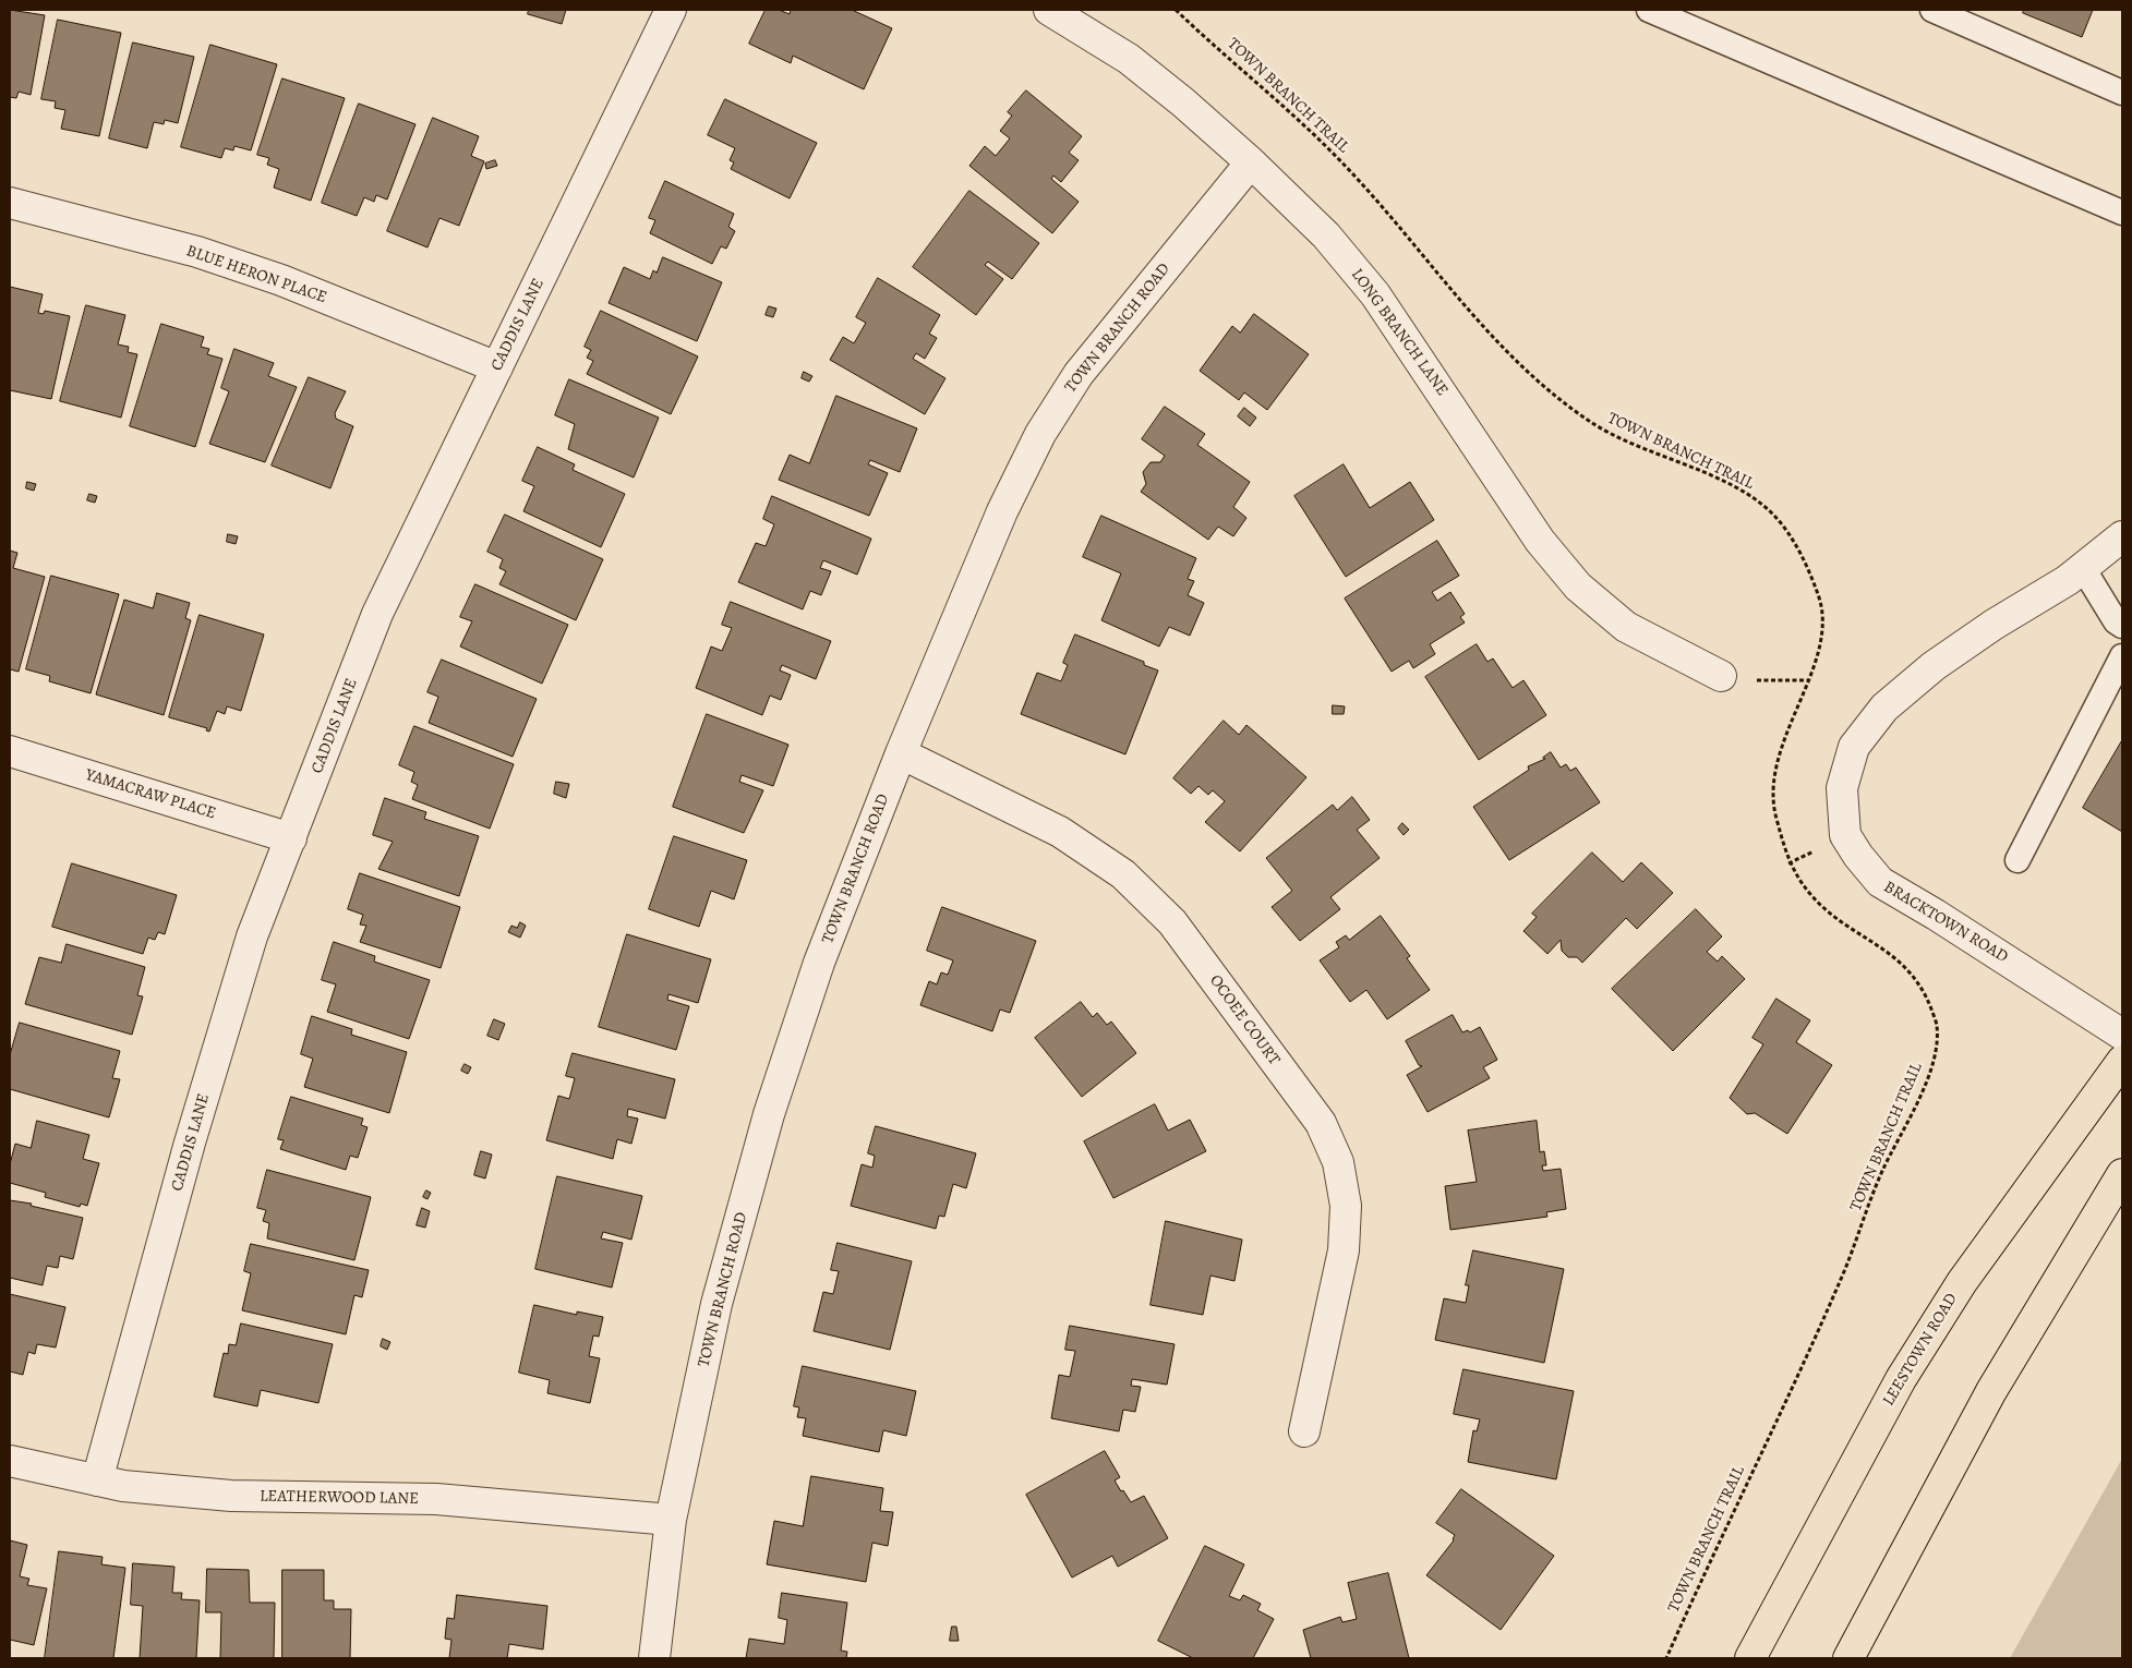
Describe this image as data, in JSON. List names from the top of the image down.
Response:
{
  "streets": {
    "main road": ["LEESTOWN ROAD"],
    "street": [
      "BLUE HERON PLACE",
      "CADDIS LANE",
      "TOWN BRANCH ROAD",
      "LONG BRANCH LANE",
      "YAMACRAW PLACE",
      "BRACKTOWN ROAD",
      "OCOEE COURT",
      "LEATHERWOOD LANE"
    ],
    "path": ["TOWN BRANCH TRAIL"]
  },
  "crossings": [
    ["BLUE HERON PLACE", "CADDIS LANE"],
    ["CADDIS LANE", "YAMACRAW PLACE"],
    ["CADDIS LANE", "LEATHERWOOD LANE"],
    ["TOWN BRANCH ROAD", "LONG BRANCH LANE"],
    ["TOWN BRANCH ROAD", "OCOEE COURT"],
    ["TOWN BRANCH ROAD", "LEATHERWOOD LANE"]
  ]
}
